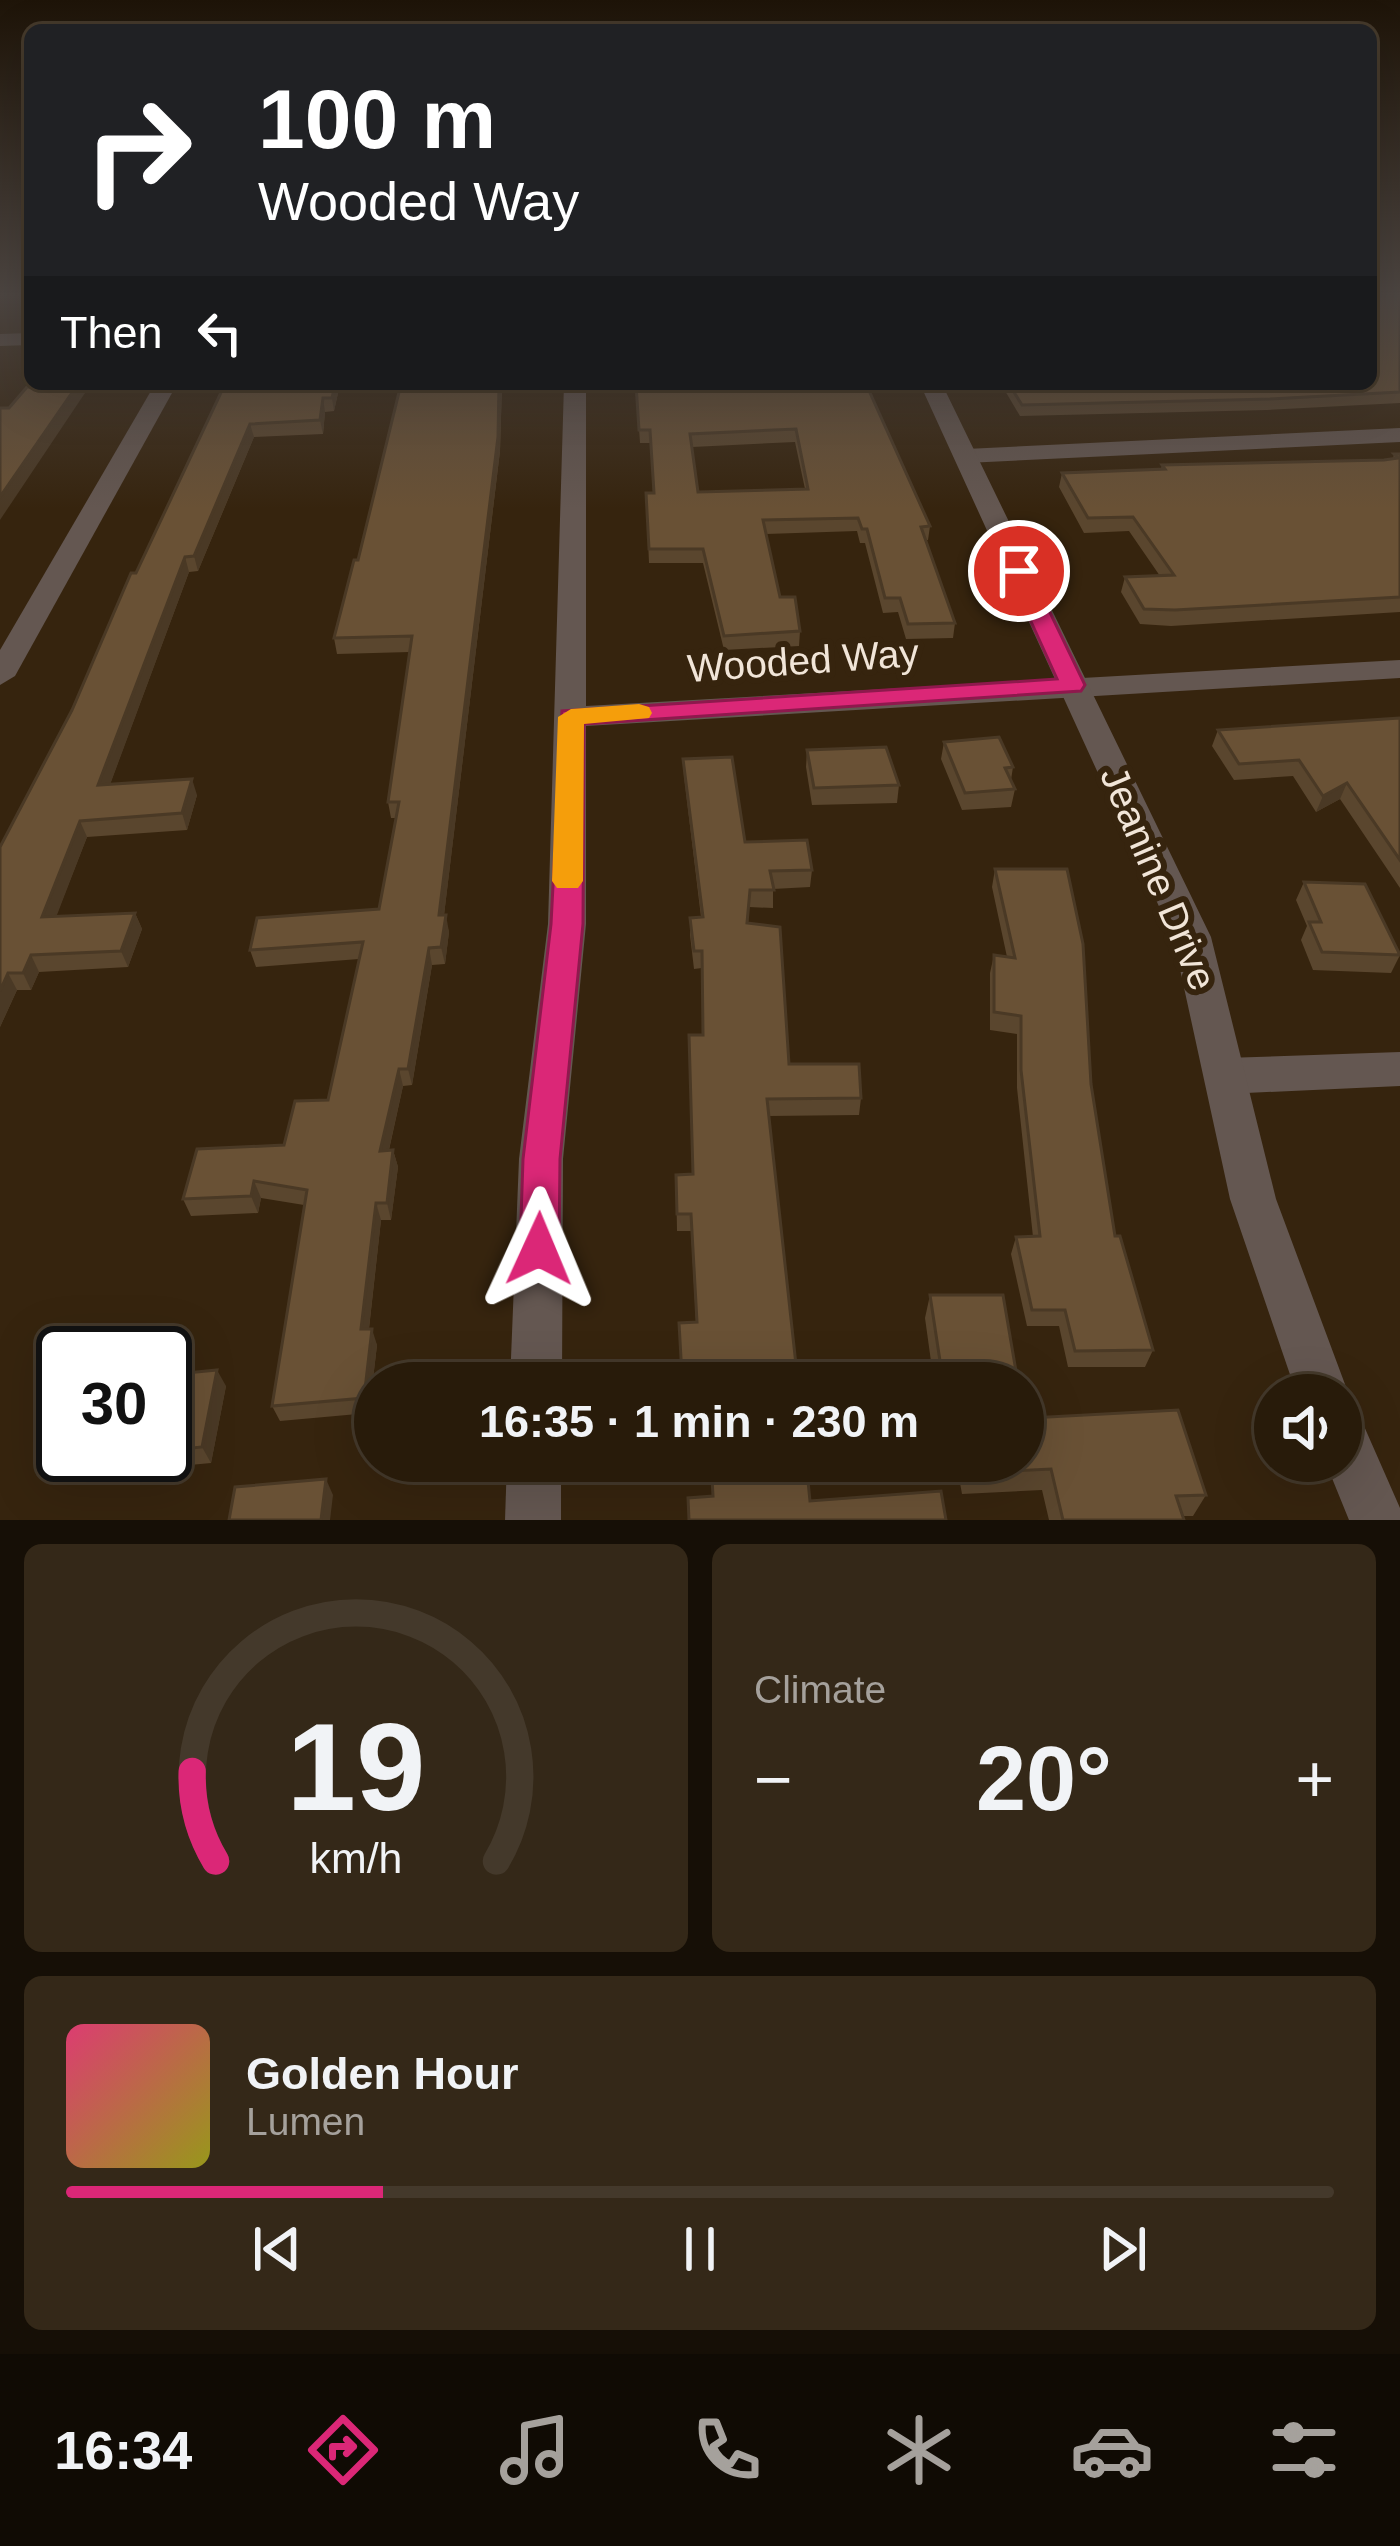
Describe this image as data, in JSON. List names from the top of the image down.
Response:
{
  "streets": {
    "street": ["Wooded Way", "Jeanine Drive"]
  },
  "crossings": [
    ["Wooded Way", "Jeanine Drive"]
  ],
  "page": {
    "turn": ["100 m", "Wooded Way"],
    "then": "Then",
    "limit": "30",
    "trip": "16:35 · 1 min · 230 m",
    "tile": "Climate",
    "heat": ["−", "20°", "+"],
    "song": ["Golden Hour", "Lumen"],
    "tabs": "16:34",
    "gauge": ["19", "km/h"]
  }
}
